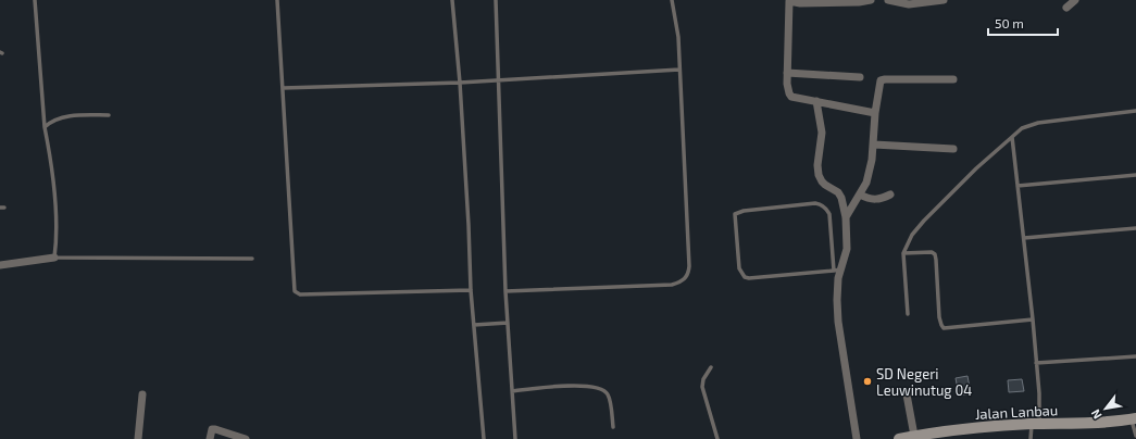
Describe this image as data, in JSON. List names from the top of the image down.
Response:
{
  "streets": {
    "street": ["Jalan Lanbau"]
  },
  "places": ["SD Negeri Leuwinutug 04"],
  "scale_bar": "50 m",
  "north": "bottom left"
}
